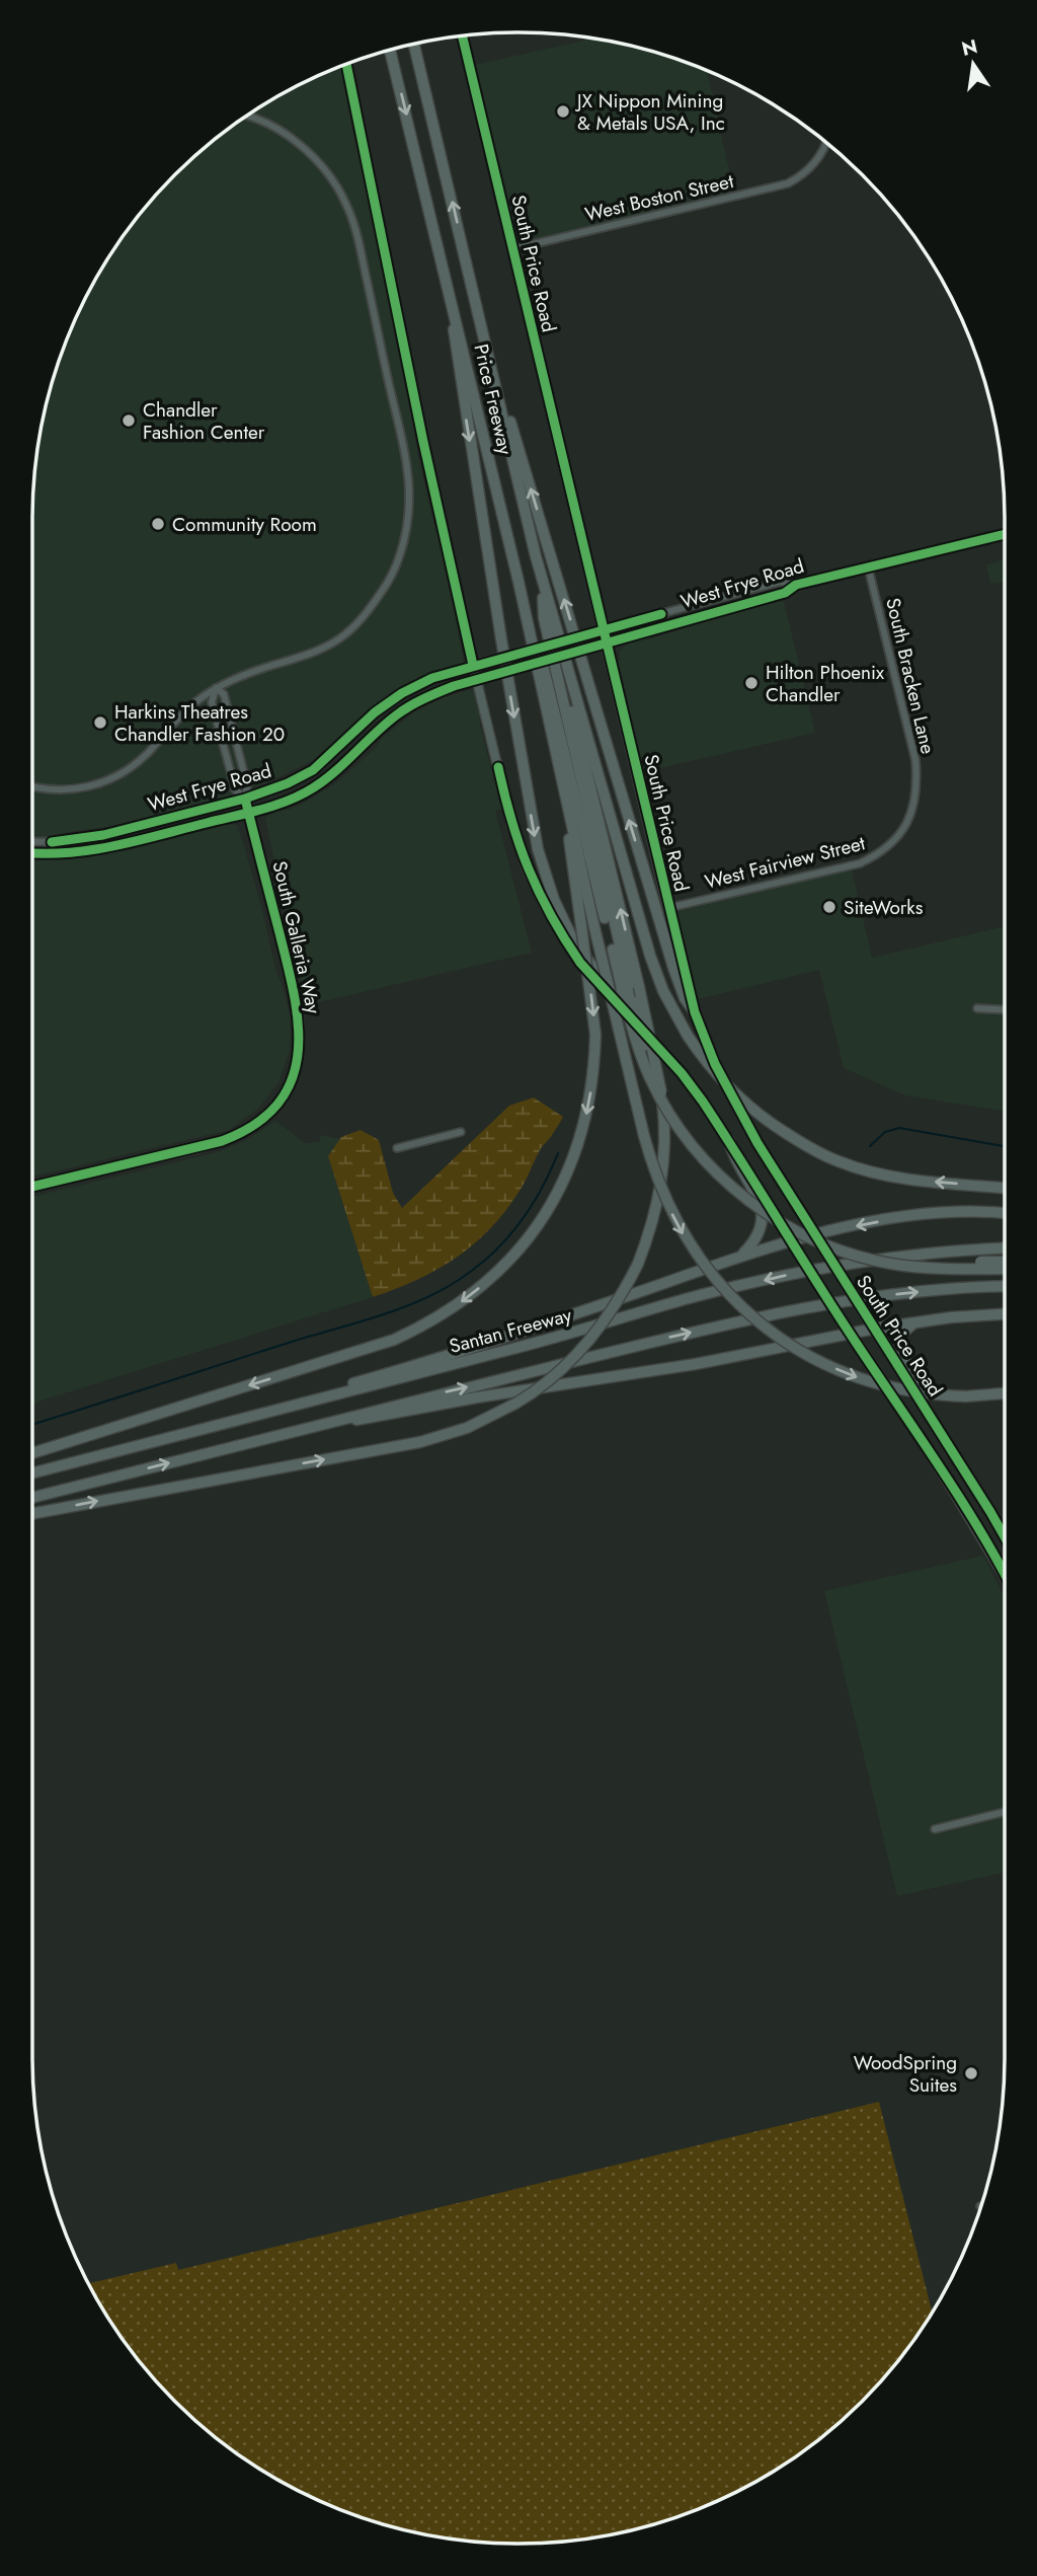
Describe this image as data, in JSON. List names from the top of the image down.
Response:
{
  "streets": {
    "highway": ["Price Freeway", "Santan Freeway"],
    "main road": ["South Price Road"],
    "street": [
      "West Boston Street",
      "West Frye Road",
      "South Bracken Lane",
      "West Fairview Street",
      "South Galleria Way"
    ]
  },
  "crossings": [
    ["West Boston Street", "South Price Road"],
    ["South Price Road", "West Frye Road"],
    ["South Price Road", "West Fairview Street"],
    ["West Frye Road", "South Bracken Lane"],
    ["West Frye Road", "South Galleria Way"],
    ["South Bracken Lane", "West Fairview Street"]
  ],
  "places": [
    "JX Nippon Mining & Metals USA, Inc",
    "Chandler Fashion Center",
    "Community Room",
    "Hilton Phoenix Chandler",
    "Harkins Theatres Chandler Fashion 20",
    "SiteWorks",
    "WoodSpring Suites"
  ],
  "north": "top"
}
